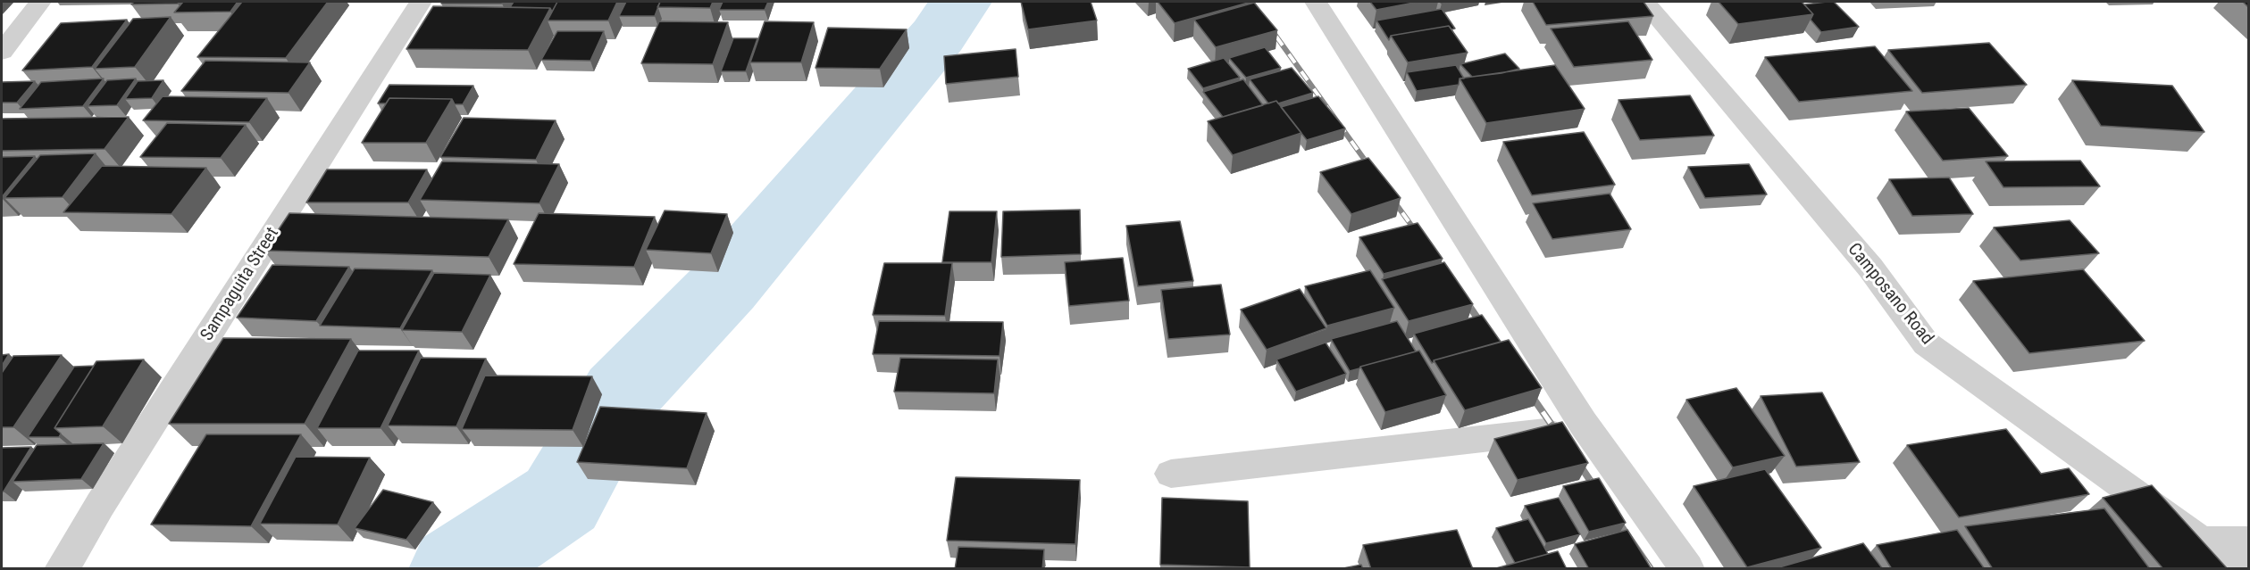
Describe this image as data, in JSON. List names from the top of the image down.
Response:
{
  "streets": {
    "street": ["Sampaguita Street", "Camposano Road"]
  }
}
